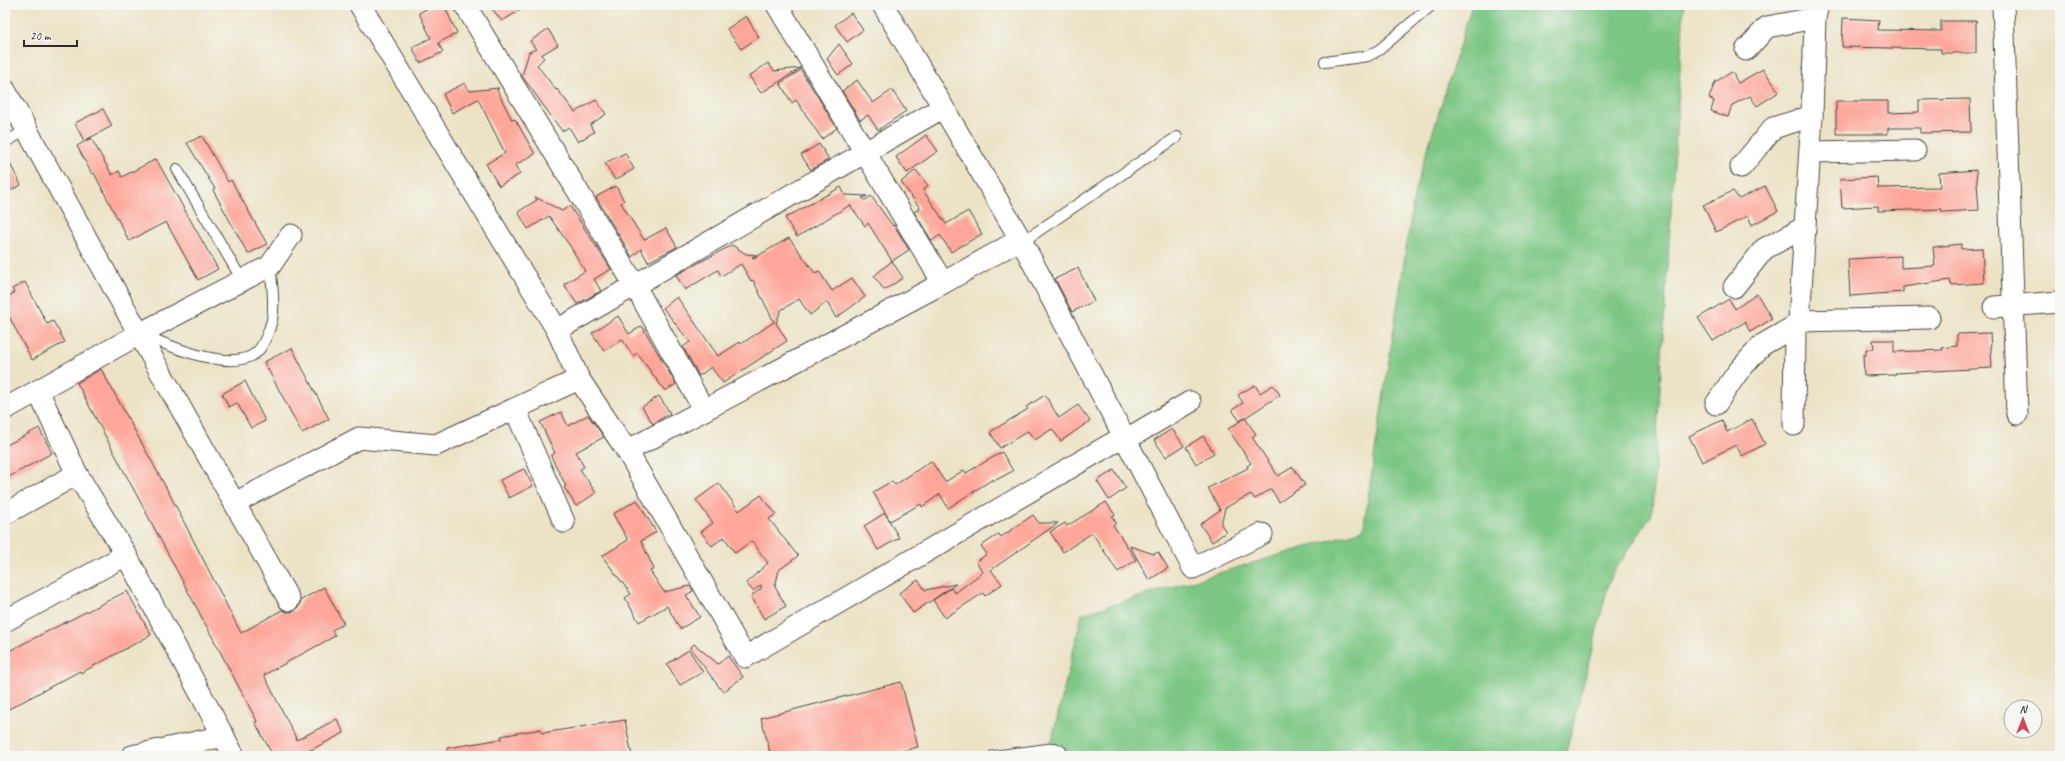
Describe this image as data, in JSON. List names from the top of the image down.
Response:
{
  "scale_bar": "20 m",
  "north": "top"
}
